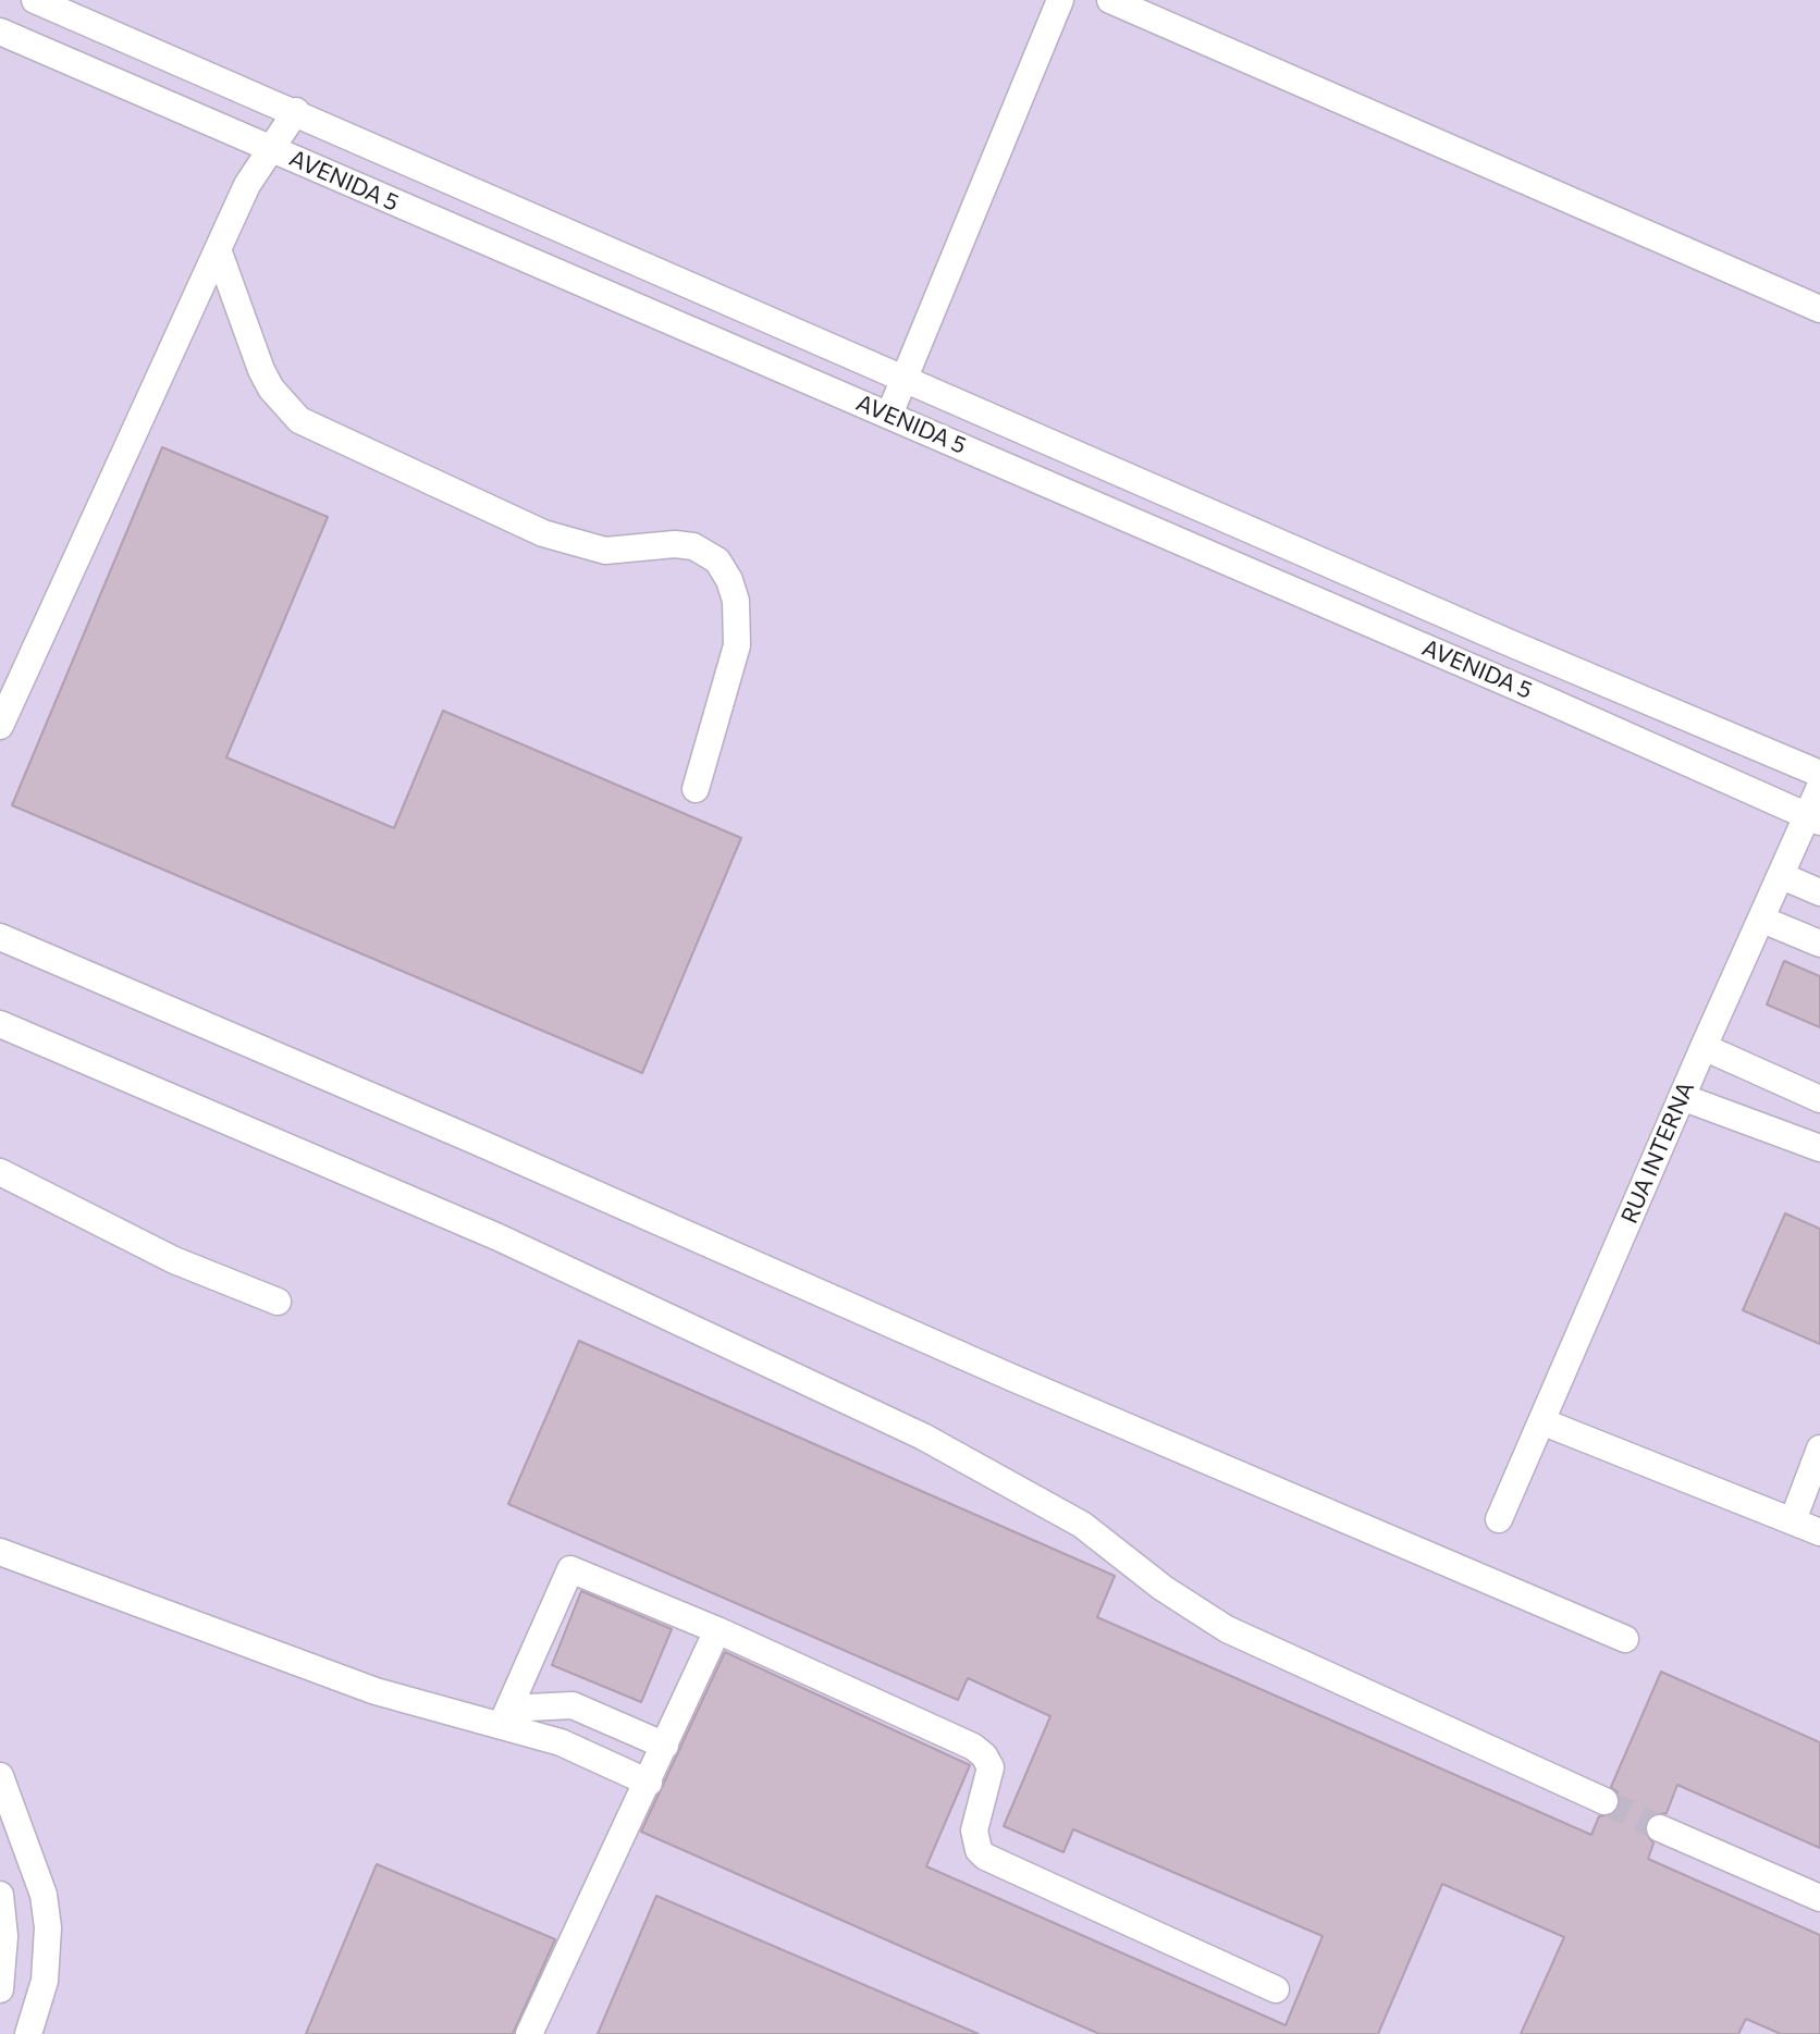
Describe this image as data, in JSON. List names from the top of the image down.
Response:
{
  "streets": {
    "lane": ["AVENIDA 5", "RUA INTERNA"]
  },
  "crossings": [
    ["AVENIDA 5", "RUA INTERNA"]
  ]
}
